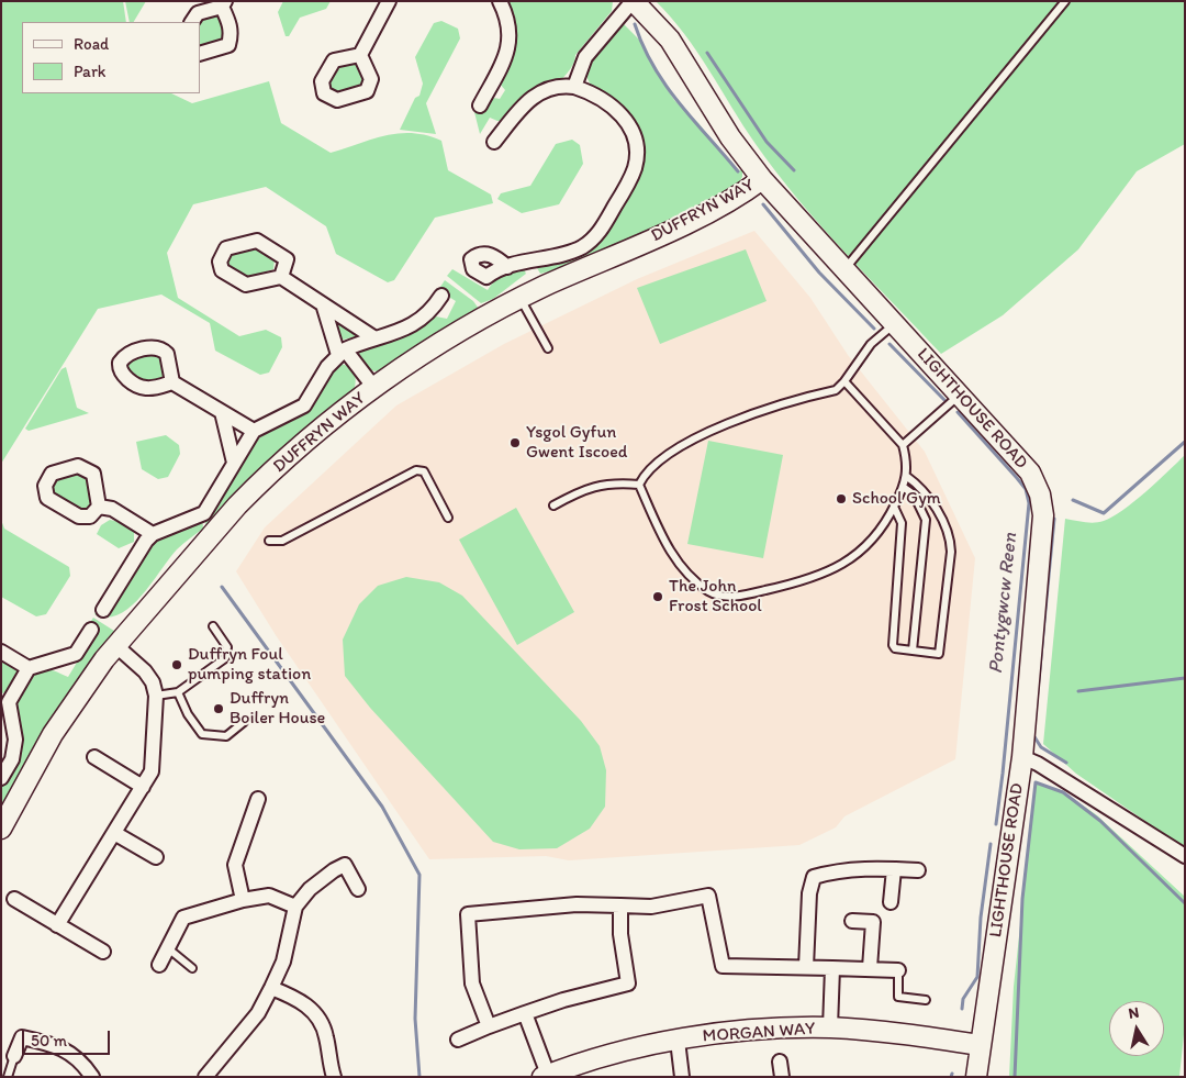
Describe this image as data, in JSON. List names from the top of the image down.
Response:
{
  "streets": {
    "street": ["DUFFRYN WAY", "LIGHTHOUSE ROAD", "MORGAN WAY"]
  },
  "crossings": [
    ["DUFFRYN WAY", "LIGHTHOUSE ROAD"],
    ["LIGHTHOUSE ROAD", "MORGAN WAY"]
  ],
  "water": ["Pontygwcw Reen"],
  "places": [
    "Ysgol Gyfun Gwent Iscoed",
    "School Gym",
    "The John Frost School",
    "Duffryn Foul pumping station",
    "Duffryn Boiler House"
  ],
  "legend": ["Road", "Park"],
  "scale_bar": "50 m",
  "north": "top"
}
